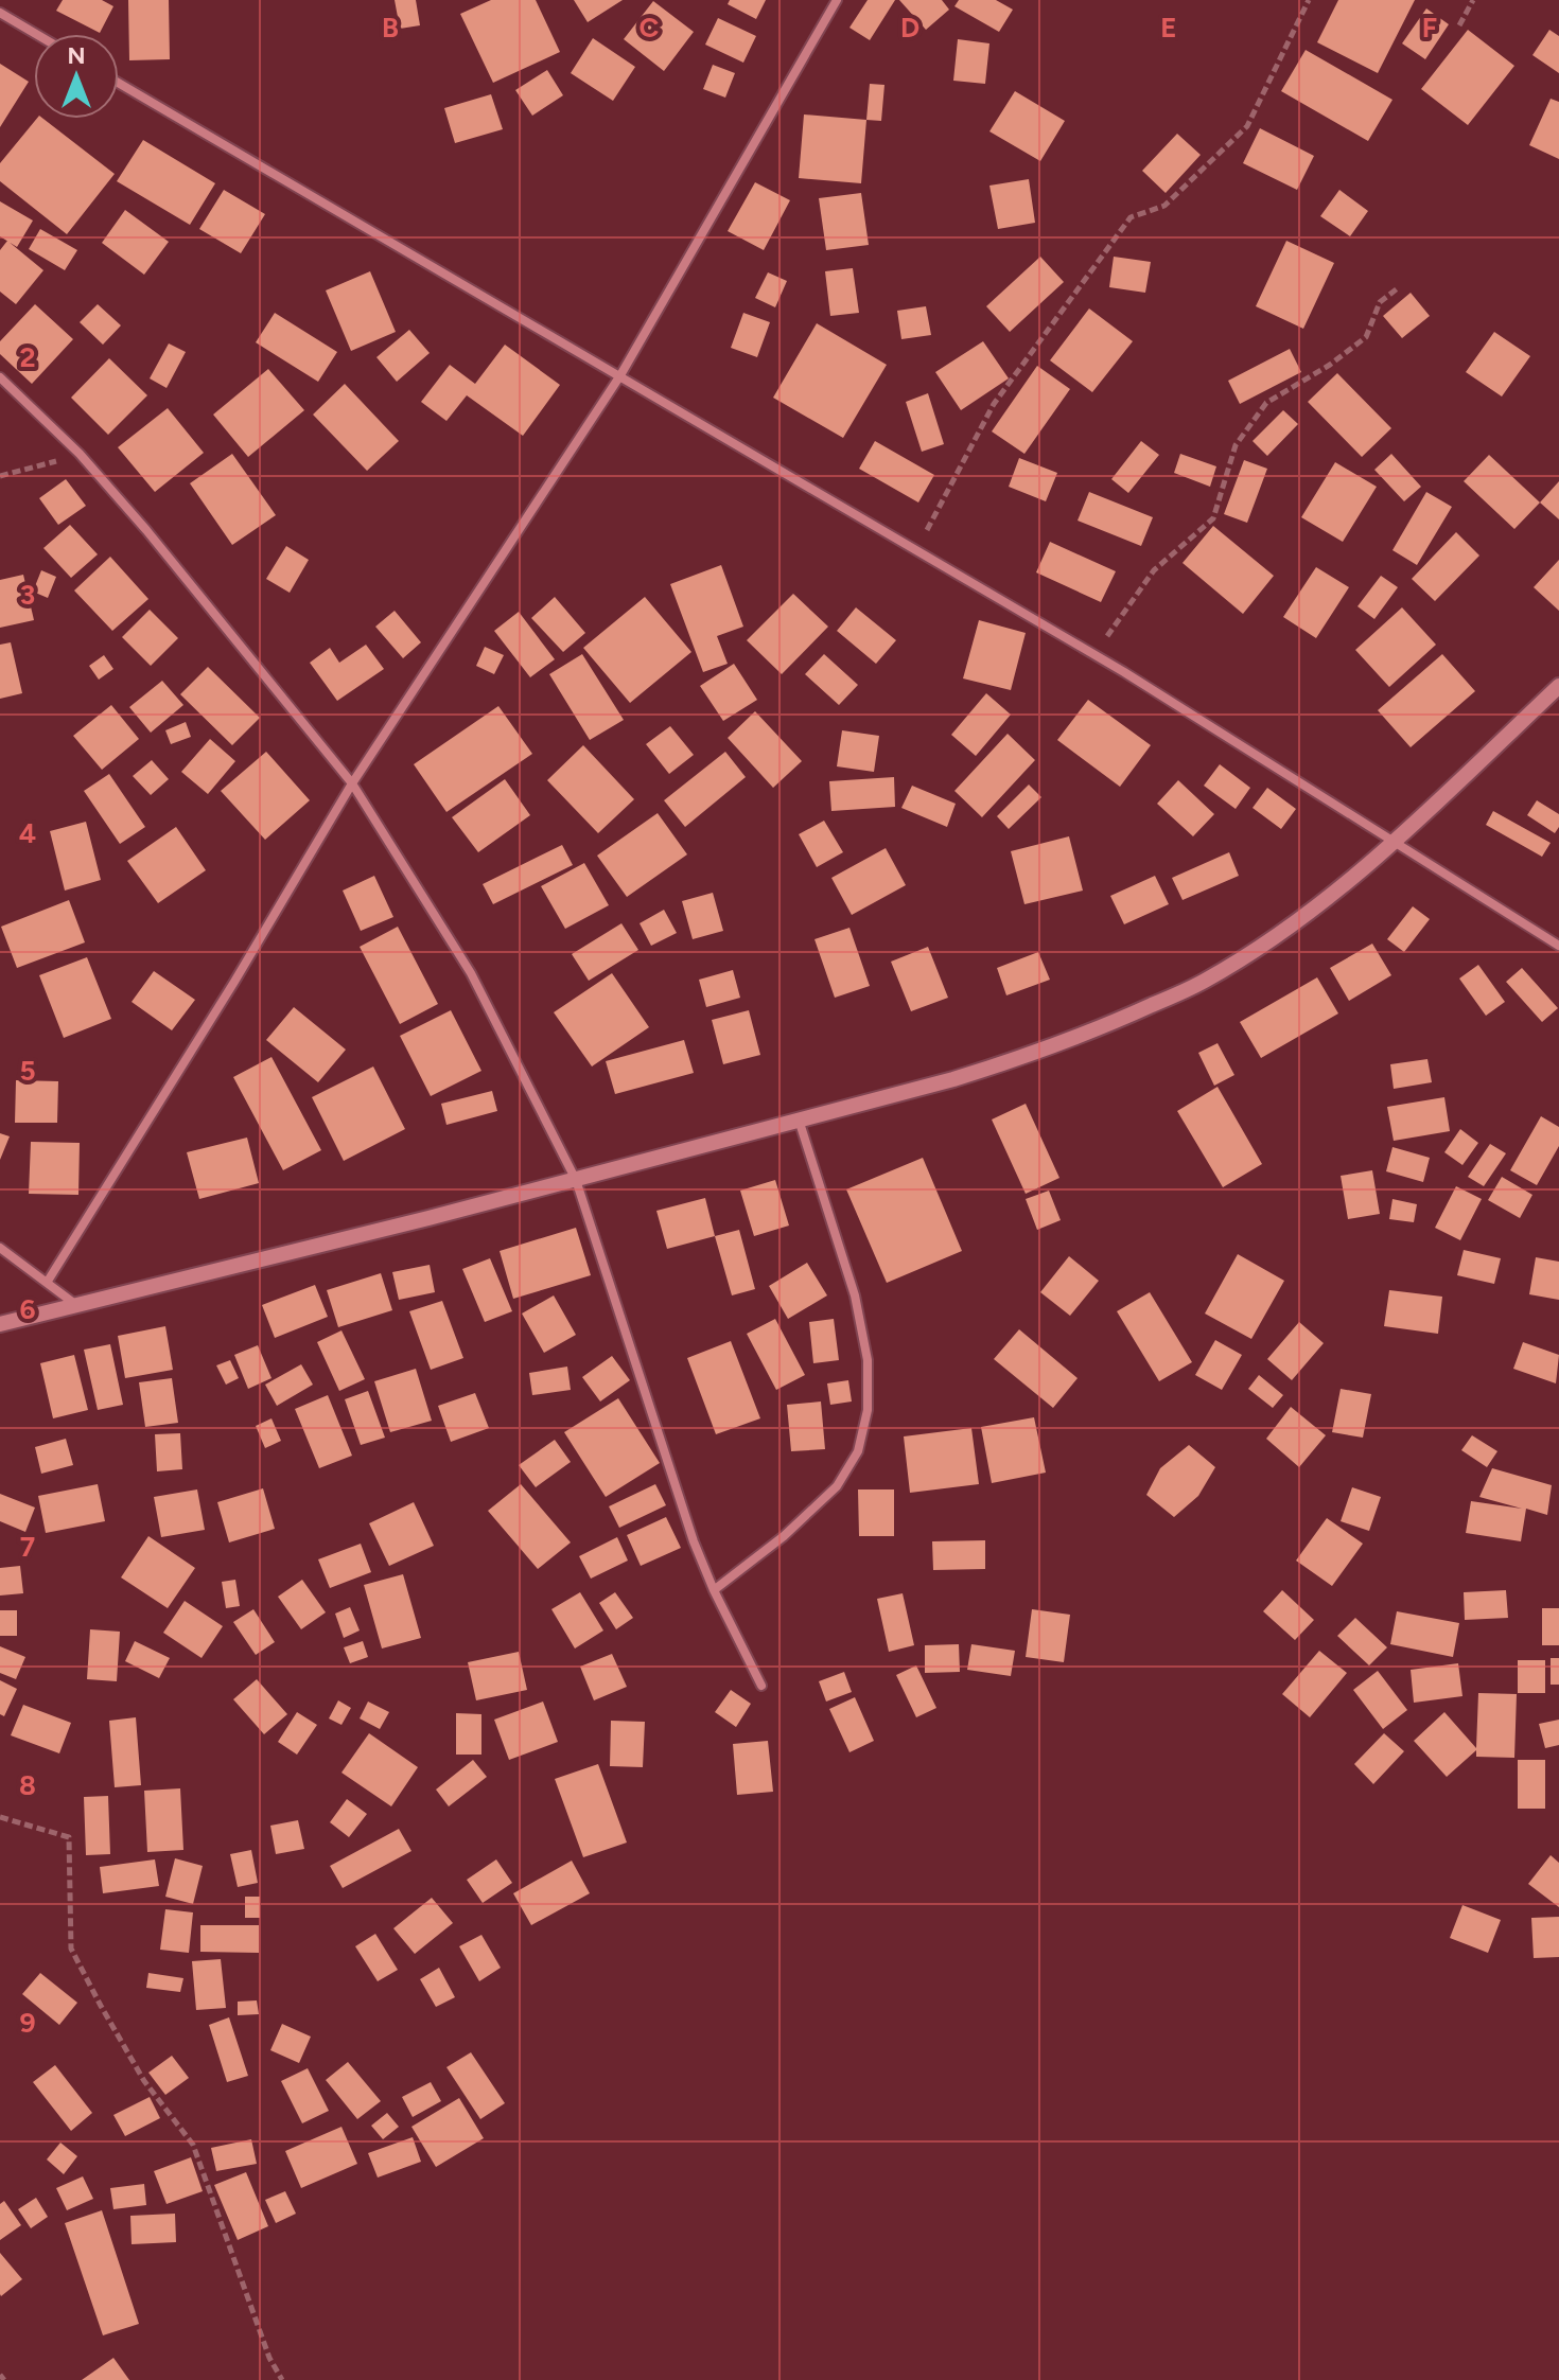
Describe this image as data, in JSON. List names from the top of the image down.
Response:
{
  "north": "top",
  "grid": {
    "columns": [
      "B",
      "C",
      "D",
      "E",
      "F"
    ],
    "rows": [
      "2",
      "3",
      "4",
      "5",
      "6",
      "7",
      "8",
      "9"
    ]
  }
}
